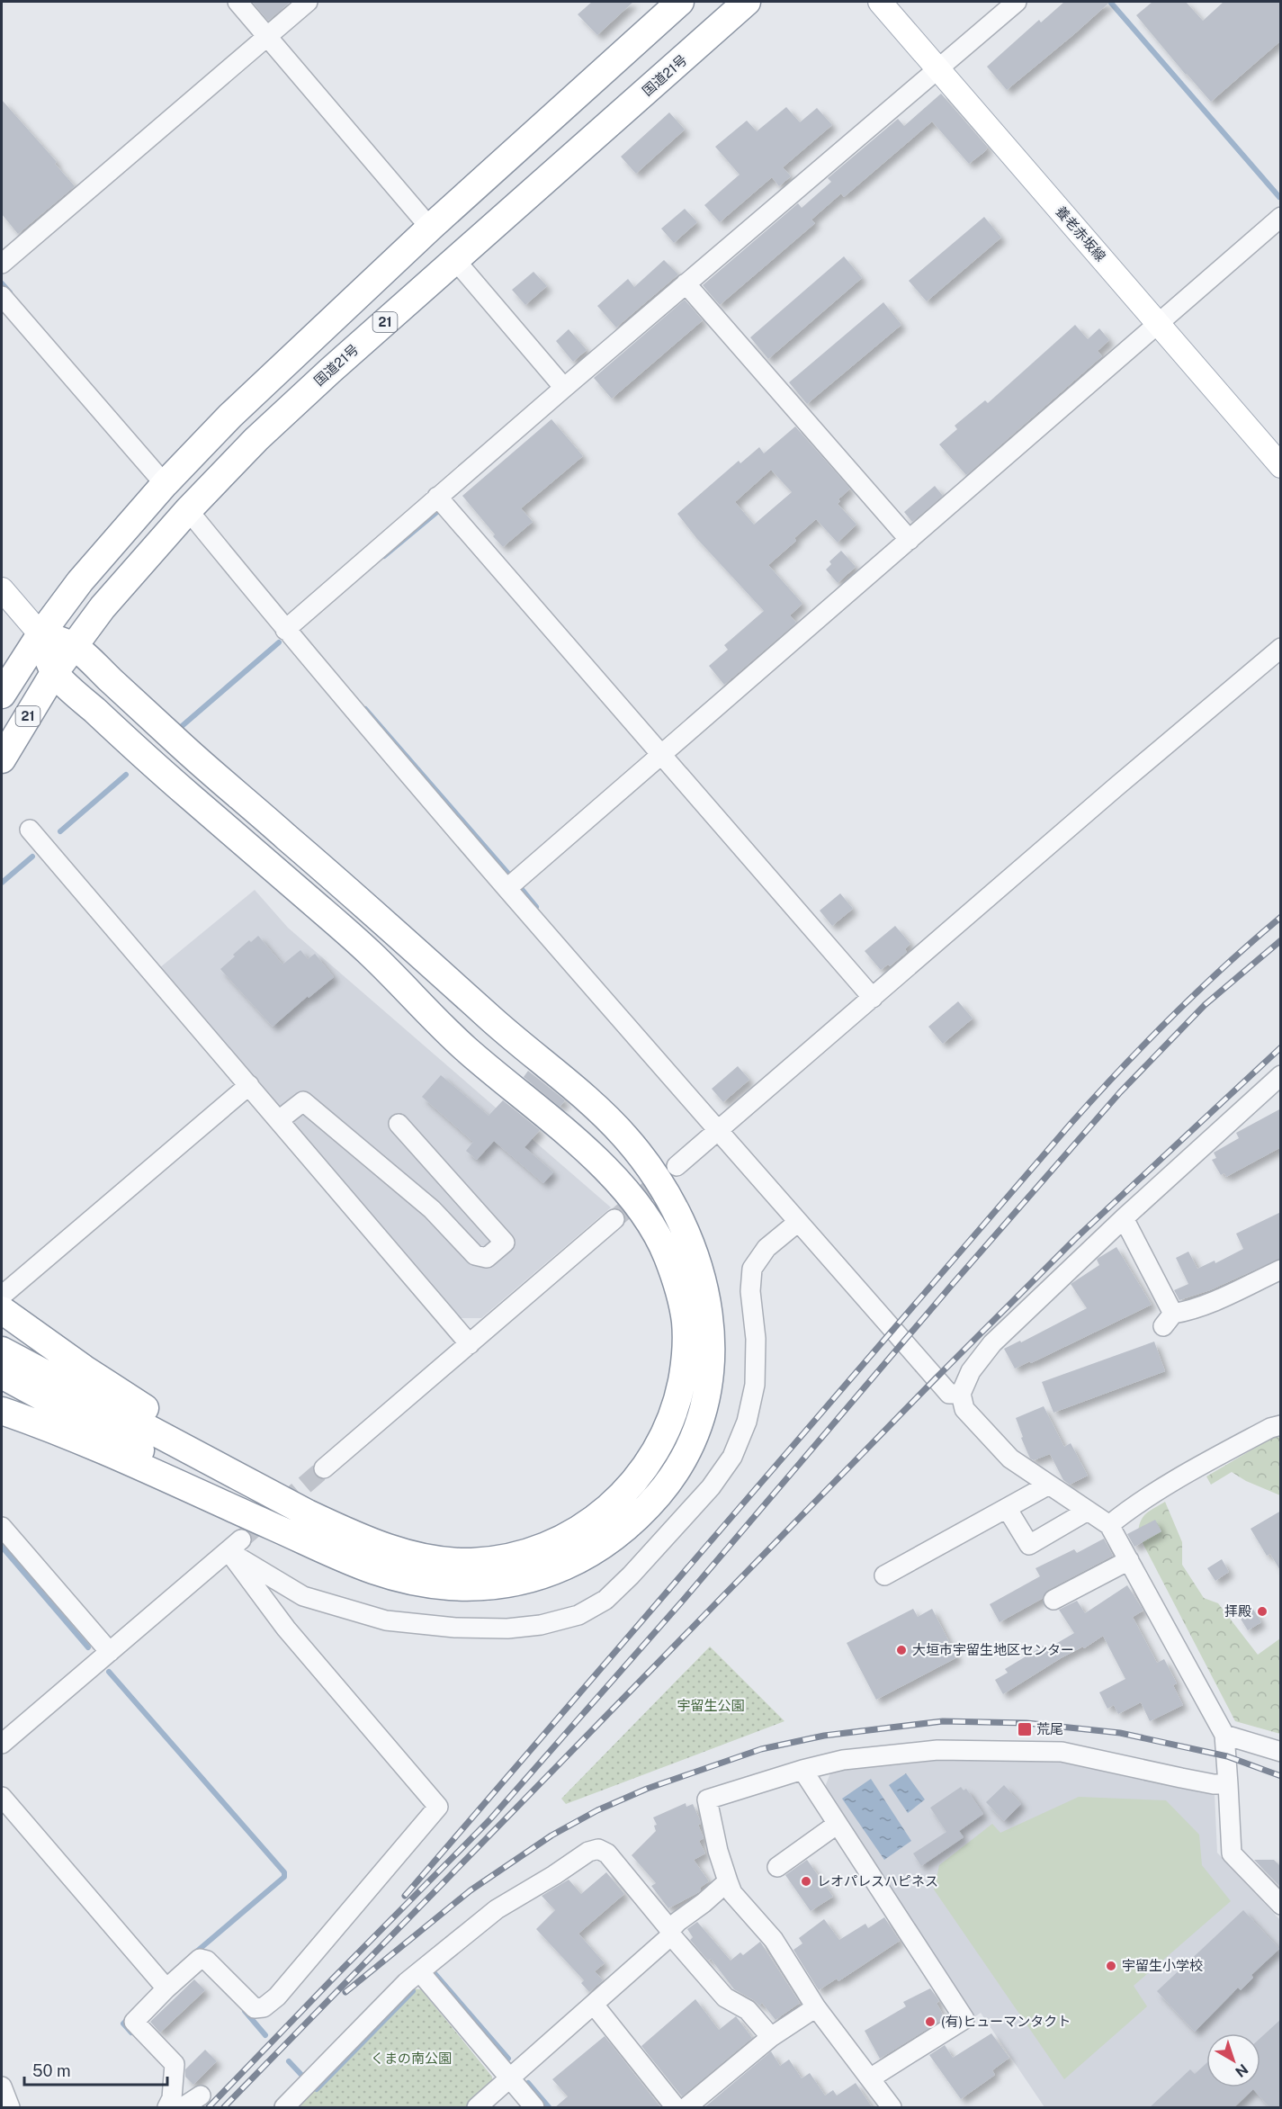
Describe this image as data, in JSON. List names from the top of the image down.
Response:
{
  "streets": {
    "highway": ["国道21号", "21"],
    "main road": ["養老赤坂線"]
  },
  "crossings": [
    ["国道21号", "21"]
  ],
  "parks": ["宇留生公園", "くまの南公園"],
  "places": {
    "other": [
      "拝殿",
      "大垣市宇留生地区センター",
      "レオパレスハピネス",
      "宇留生小学校",
      "(有)ヒューマンタクト"
    ],
    "transit": ["荒尾"]
  },
  "scale_bar": "50 m",
  "north": "bottom right"
}
